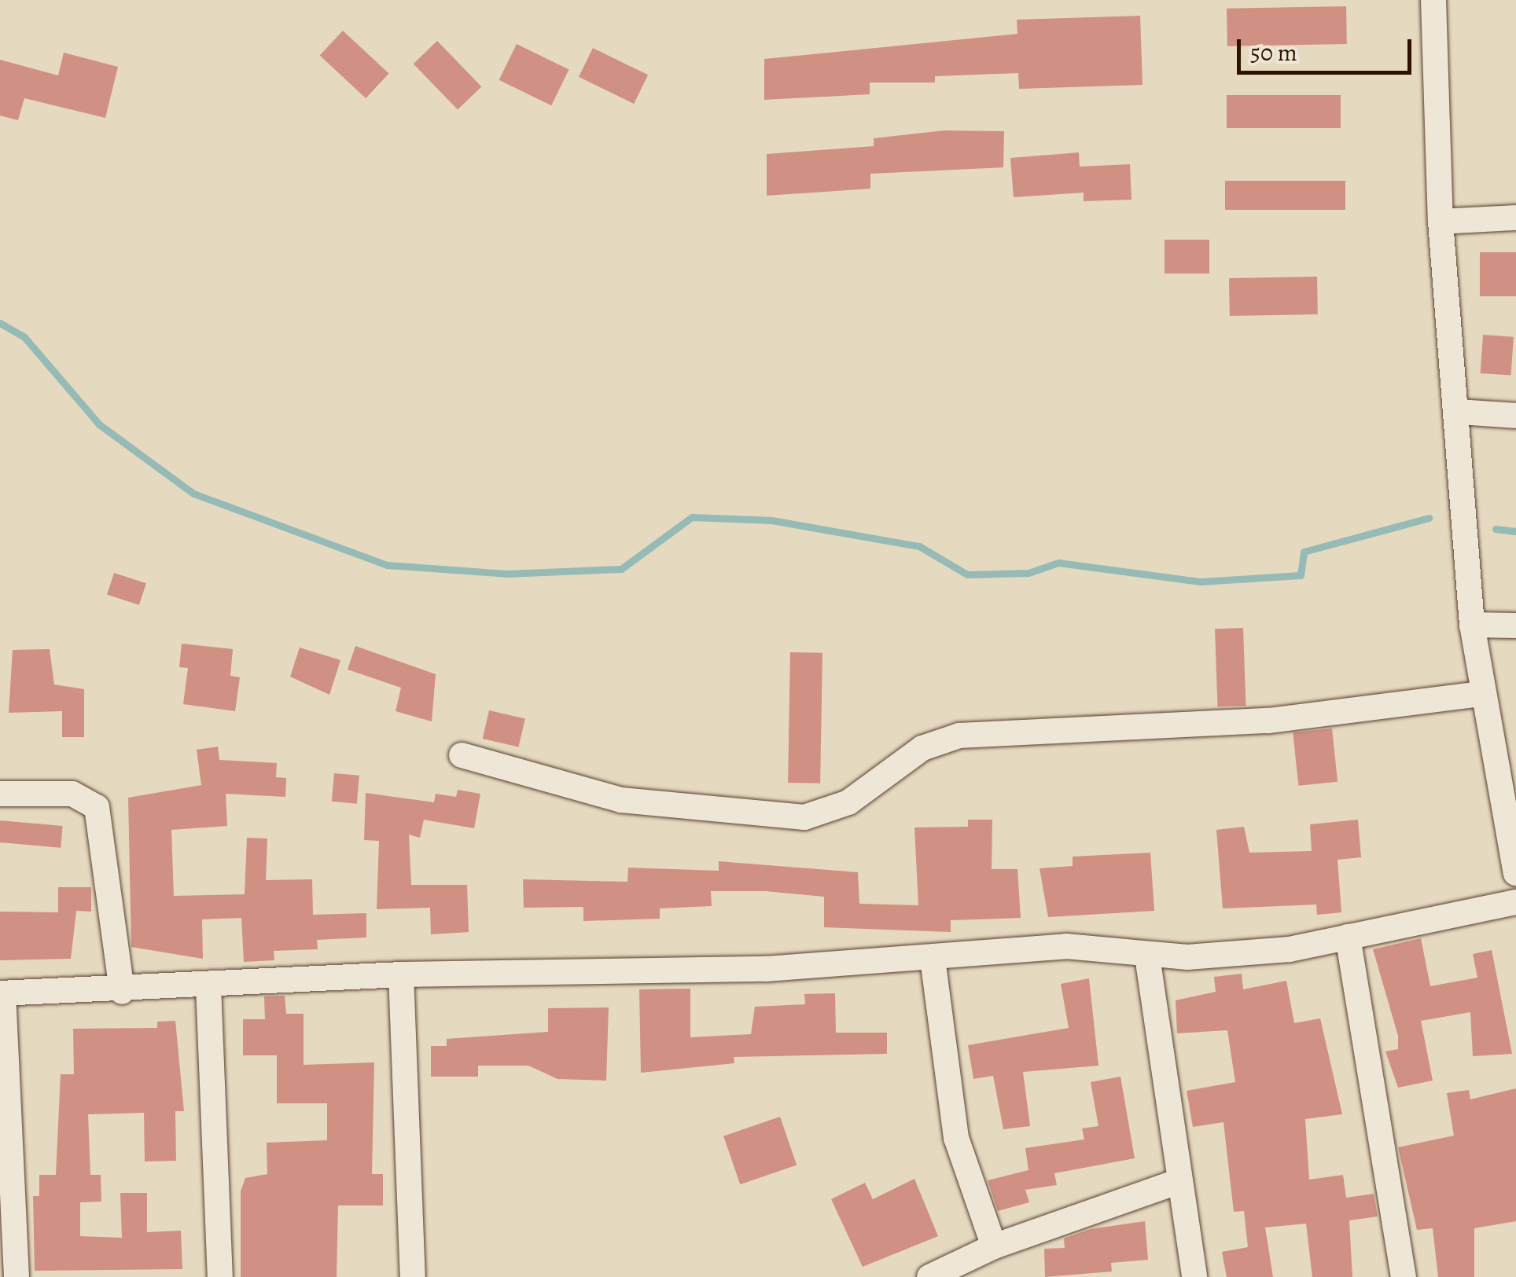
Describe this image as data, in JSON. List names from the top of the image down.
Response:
{
  "scale_bar": "50 m"
}
